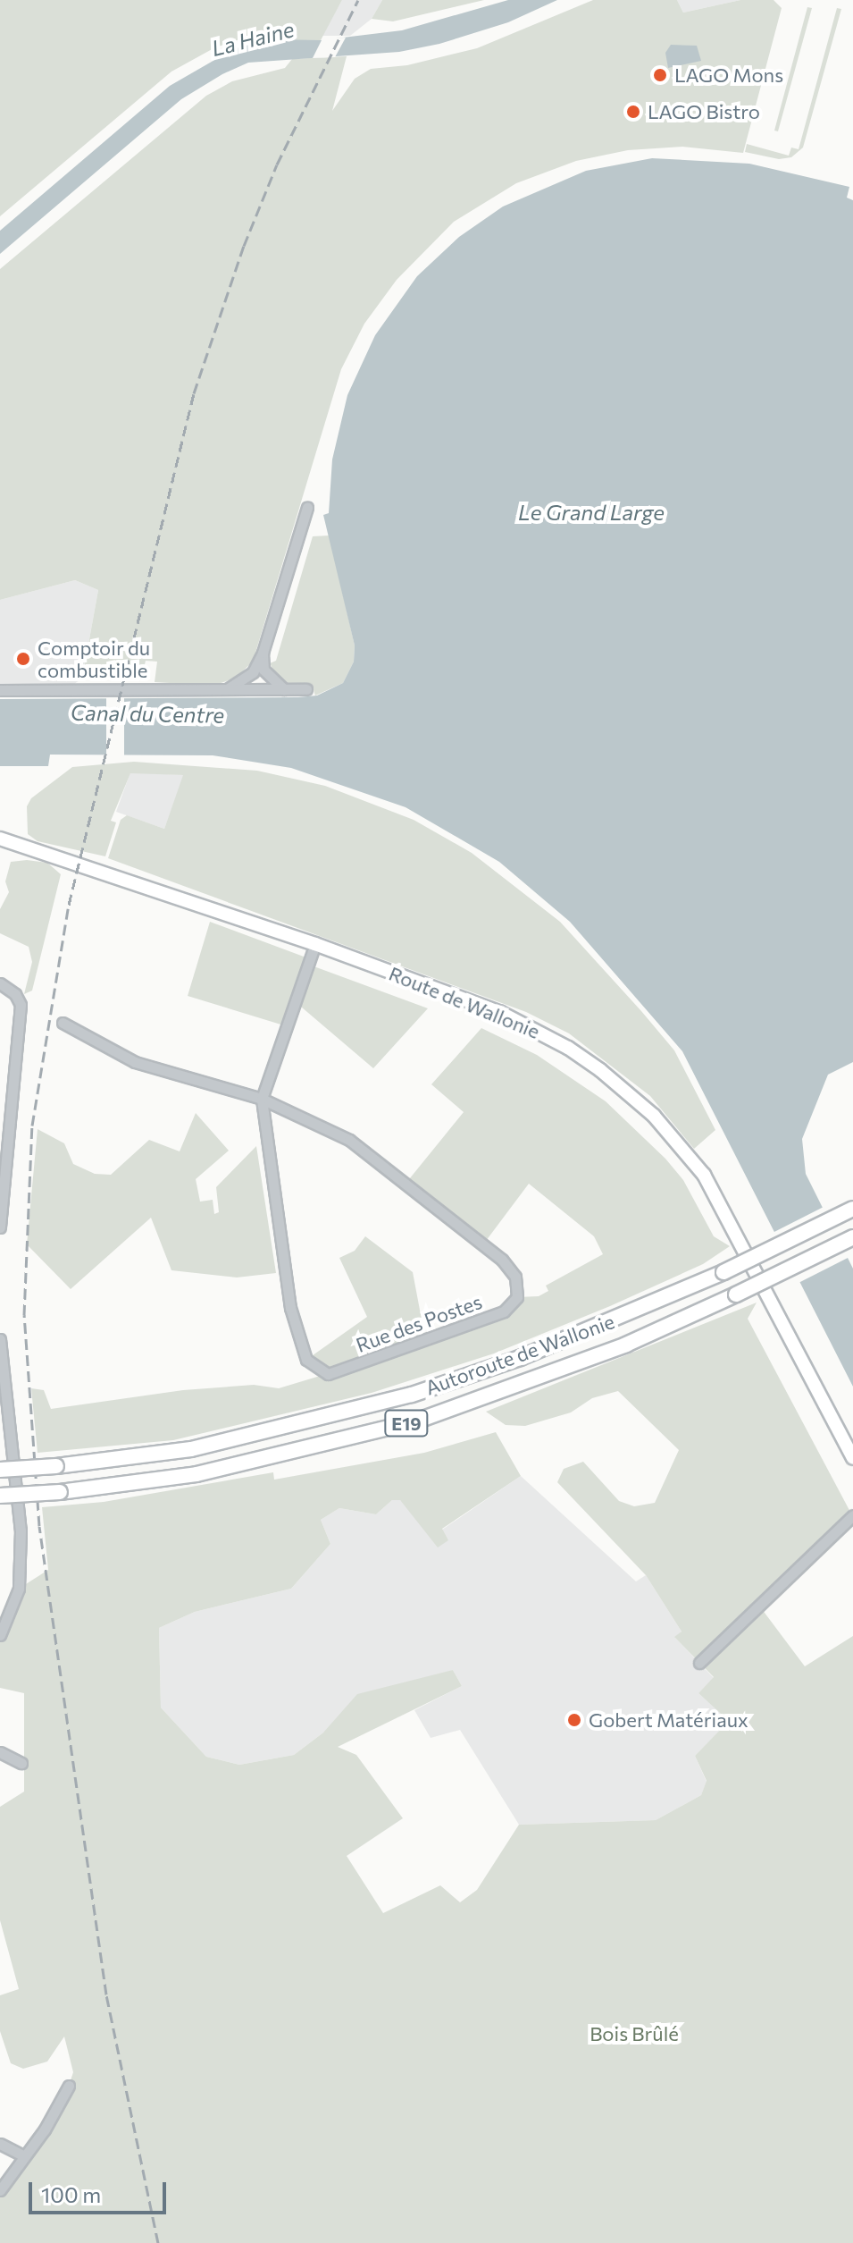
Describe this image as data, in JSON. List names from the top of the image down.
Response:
{
  "streets": {
    "highway": ["Autoroute de Wallonie", "E19"],
    "main road": ["Route de Wallonie"],
    "street": ["Rue des Postes"]
  },
  "crossings": [
    ["Route de Wallonie", "Rue des Postes"]
  ],
  "water": ["La Haine", "Le Grand Large", "Canal du Centre"],
  "parks": ["Bois Brûlé"],
  "places": [
    "LAGO Mons",
    "LAGO Bistro",
    "Comptoir du combustible",
    "Gobert Matériaux"
  ],
  "scale_bar": "100 m"
}
